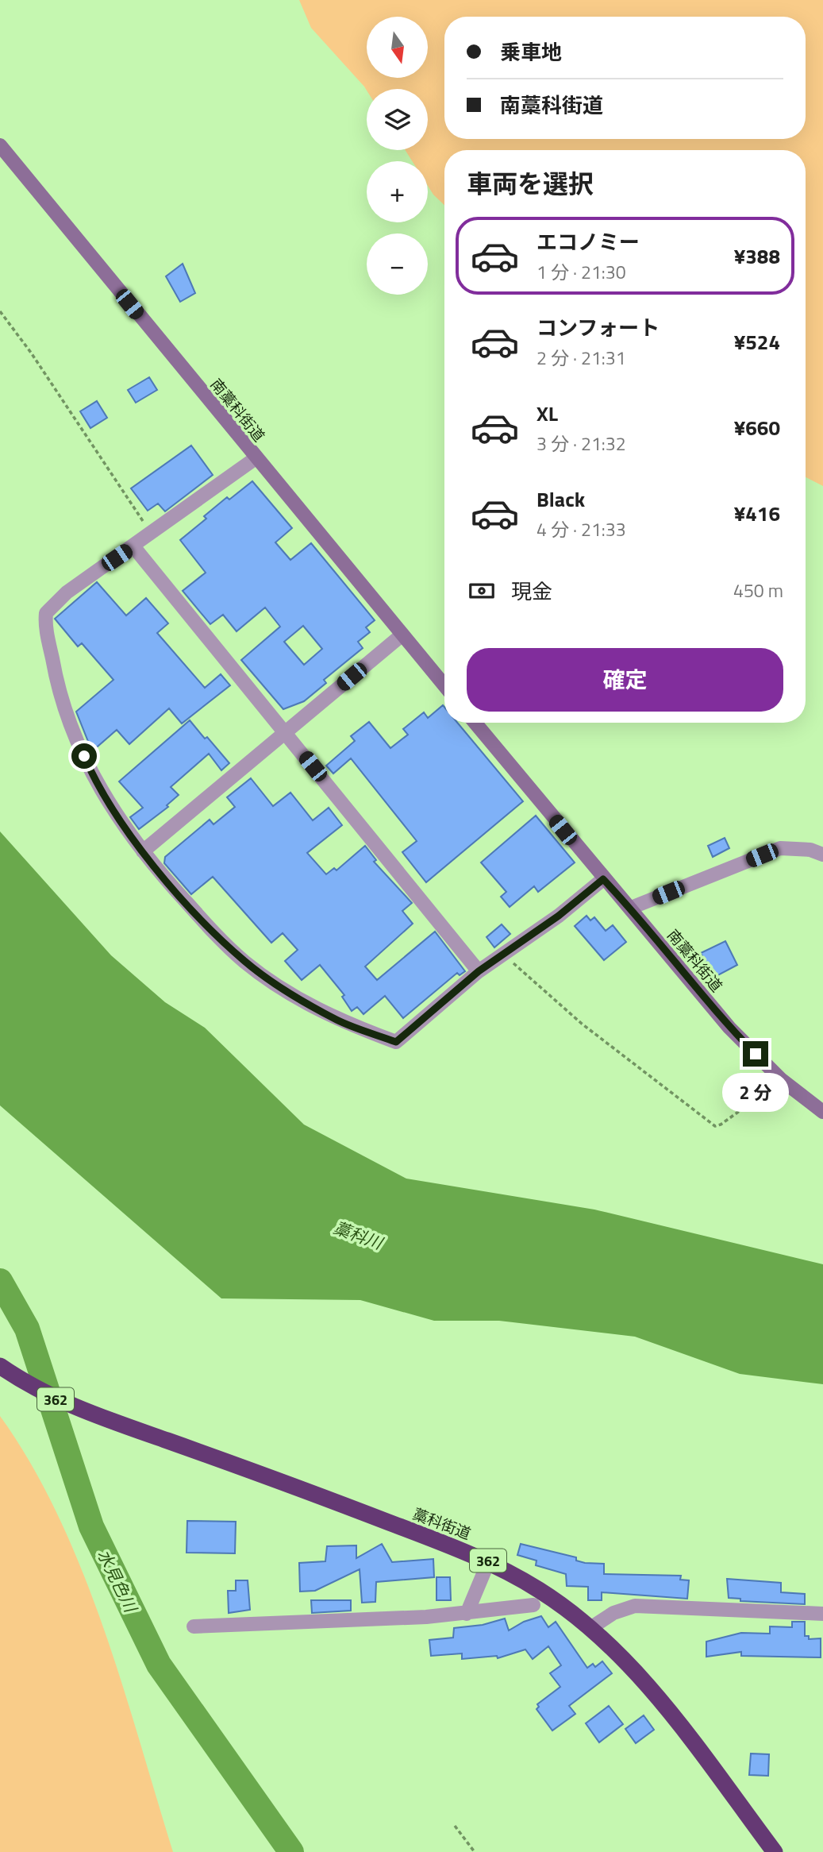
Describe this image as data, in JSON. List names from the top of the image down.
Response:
{
  "streets": {
    "highway": ["362", "藁科街道"],
    "main road": ["南藁科街道"]
  },
  "water": ["藁科川", "水見色川"],
  "north": "bottom",
  "page": {
    "map_buttons": ["+", "−"],
    "banner": ["乗車地", "南藁科街道"],
    "heading": "車両を選択",
    "list": [
      {
        "name": "エコノミー",
        "note": "1 分 · 21:30",
        "value": "¥388"
      },
      {
        "name": "コンフォート",
        "note": "2 分 · 21:31",
        "value": "¥524"
      },
      {
        "name": "XL",
        "note": "3 分 · 21:32",
        "value": "¥660"
      },
      {
        "name": "Black",
        "note": "4 分 · 21:33",
        "value": "¥416"
      }
    ],
    "pay": ["現金", "450 m"],
    "buttons": "確定",
    "bubble": "2 分"
  }
}
